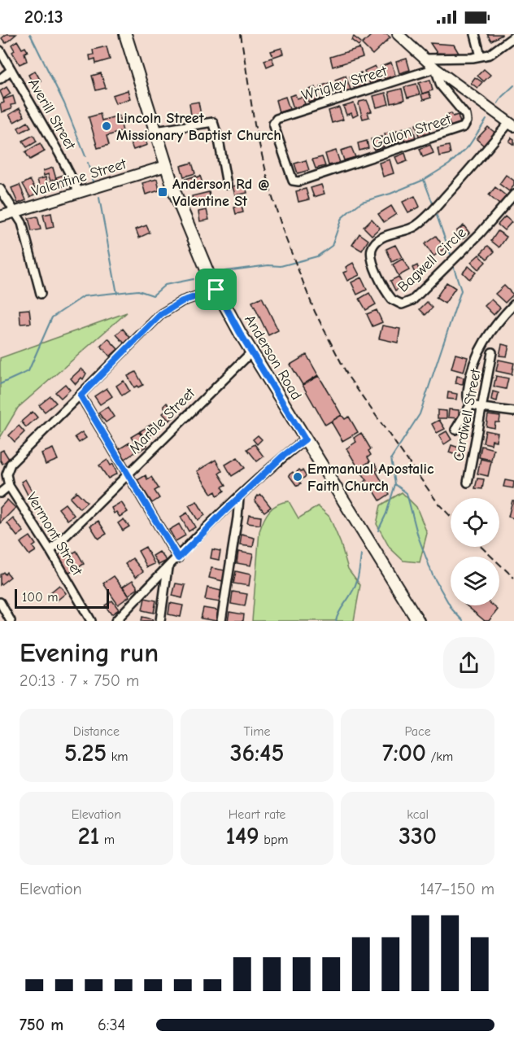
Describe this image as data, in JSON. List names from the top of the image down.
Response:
{
  "streets": {
    "main road": ["Anderson Road"],
    "street": [
      "Wrigley Street",
      "Averill Street",
      "Gallon Street",
      "Valentine Street",
      "Bagwell Circle",
      "Cardwell Street",
      "Marble Street",
      "Vermont Street"
    ]
  },
  "crossings": [
    ["Wrigley Street", "Gallon Street"],
    ["Averill Street", "Valentine Street"],
    ["Valentine Street", "Anderson Road"],
    ["Anderson Road", "Marble Street"],
    ["Marble Street", "Vermont Street"]
  ],
  "places": {
    "other": ["Lincoln Street Missionary Baptist Church", "Emmanual Apostalic Faith Church"],
    "transit": ["Anderson Rd @ Valentine St"]
  },
  "scale_bar": "100 m",
  "page": {
    "status": "20:13",
    "scale": "100 m",
    "heading": ["Evening run", "20:13 · 7 × 750 m"],
    "stats": [
      ["Distance", "5.25 km"],
      ["Time", "36:45"],
      ["Pace", "7:00 /km"],
      ["Elevation", "21 m"],
      ["Heart rate", "149 bpm"],
      ["kcal", "330"]
    ],
    "chart": ["Elevation", "147–150 m"],
    "list": [
      {
        "name": "750 m",
        "note": "6:34"
      }
    ]
  }
}
